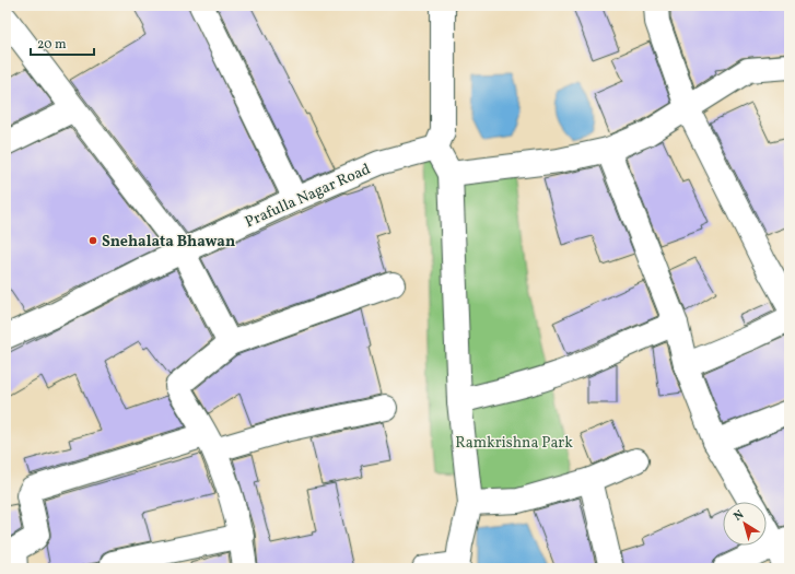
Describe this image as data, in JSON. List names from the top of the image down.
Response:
{
  "streets": {
    "street": ["Prafulla Nagar Road"]
  },
  "parks": ["Ramkrishna Park"],
  "places": ["Snehalata Bhawan"],
  "scale_bar": "20 m",
  "north": "top left"
}
